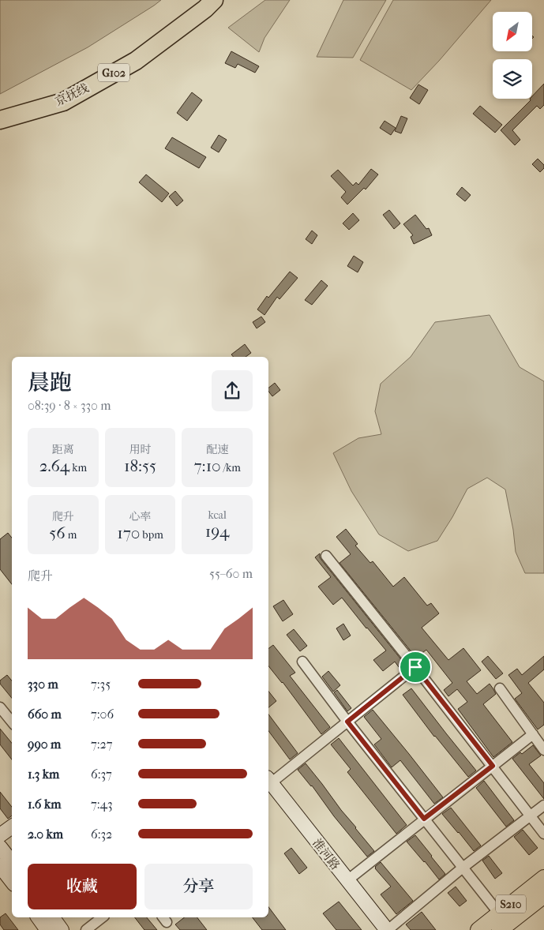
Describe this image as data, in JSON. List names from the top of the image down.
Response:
{
  "streets": {
    "highway": ["G102", "京抚线"],
    "main road": ["S210"],
    "street": ["淮河路"]
  },
  "north": "bottom left",
  "page": {
    "heading": ["晨跑", "08:39 · 8 × 330 m"],
    "stats": [
      ["距离", "2.64 km"],
      ["用时", "18:55"],
      ["配速", "7:10 /km"],
      ["爬升", "56 m"],
      ["心率", "170 bpm"],
      ["kcal", "194"]
    ],
    "chart": ["爬升", "55–60 m"],
    "list": [
      {
        "name": "330 m",
        "note": "7:35"
      },
      {
        "name": "660 m",
        "note": "7:06"
      },
      {
        "name": "990 m",
        "note": "7:27"
      },
      {
        "name": "1.3 km",
        "note": "6:37"
      },
      {
        "name": "1.6 km",
        "note": "7:43"
      },
      {
        "name": "2.0 km",
        "note": "6:32"
      }
    ],
    "buttons": ["收藏", "分享"]
  }
}
